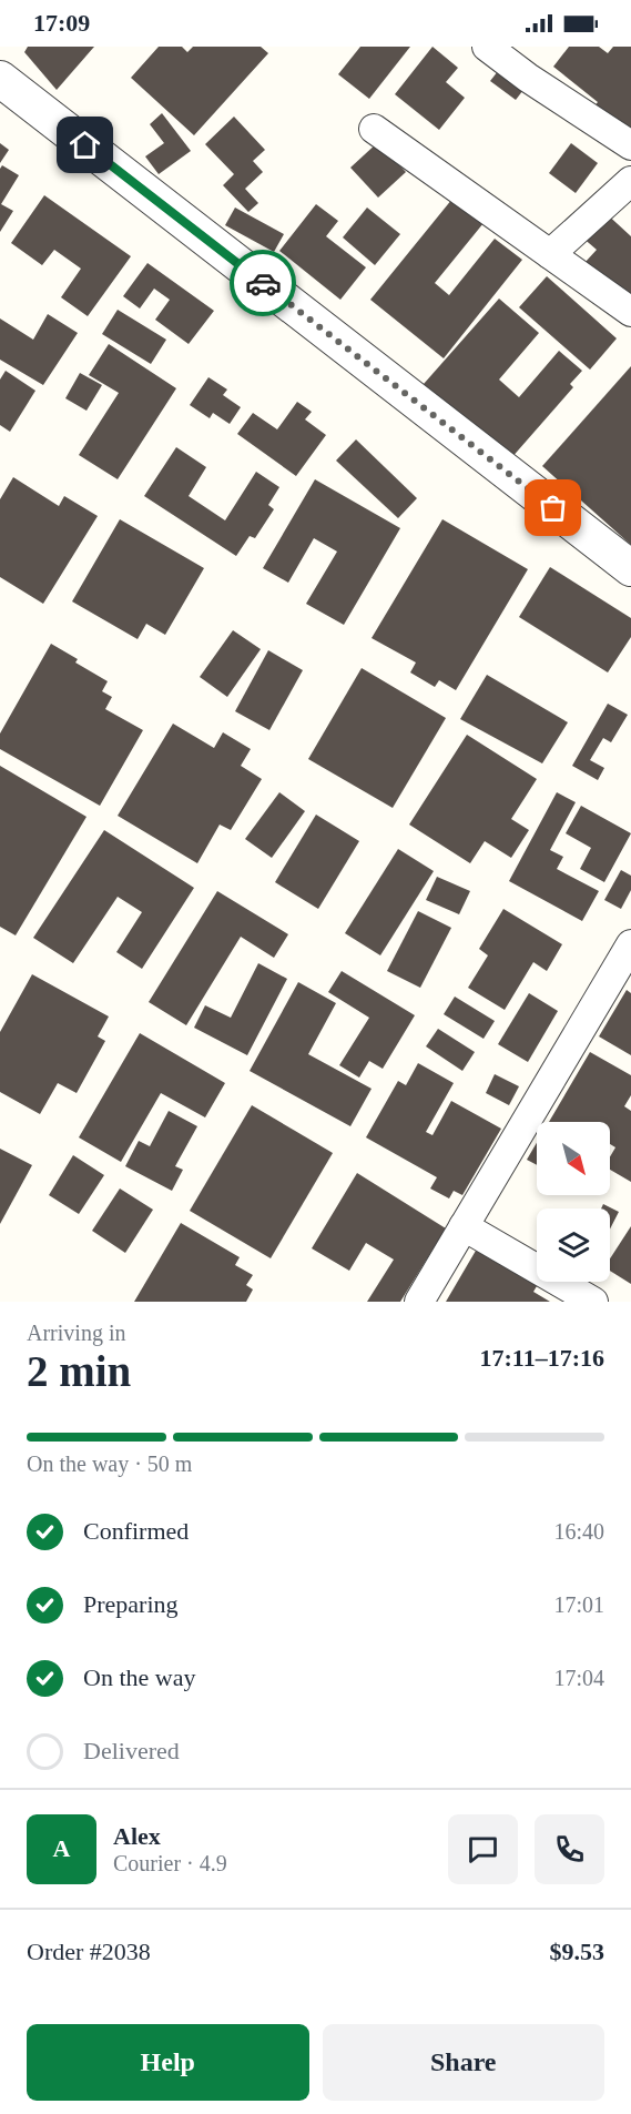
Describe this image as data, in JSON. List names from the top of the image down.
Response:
{
  "north": "bottom right",
  "page": {
    "status": "17:09",
    "heading": ["2 min", "Arriving in", "17:11–17:16"],
    "panel": [
      "Alex",
      "Courier · 4.9",
      "Order #2038",
      "$9.53"
    ],
    "bar": "On the way · 50 m",
    "list": [
      ["Confirmed", "16:40"],
      ["Preparing", "17:01"],
      ["On the way", "17:04"],
      "Delivered"
    ],
    "round": "A",
    "buttons": ["Help", "Share"]
  }
}
